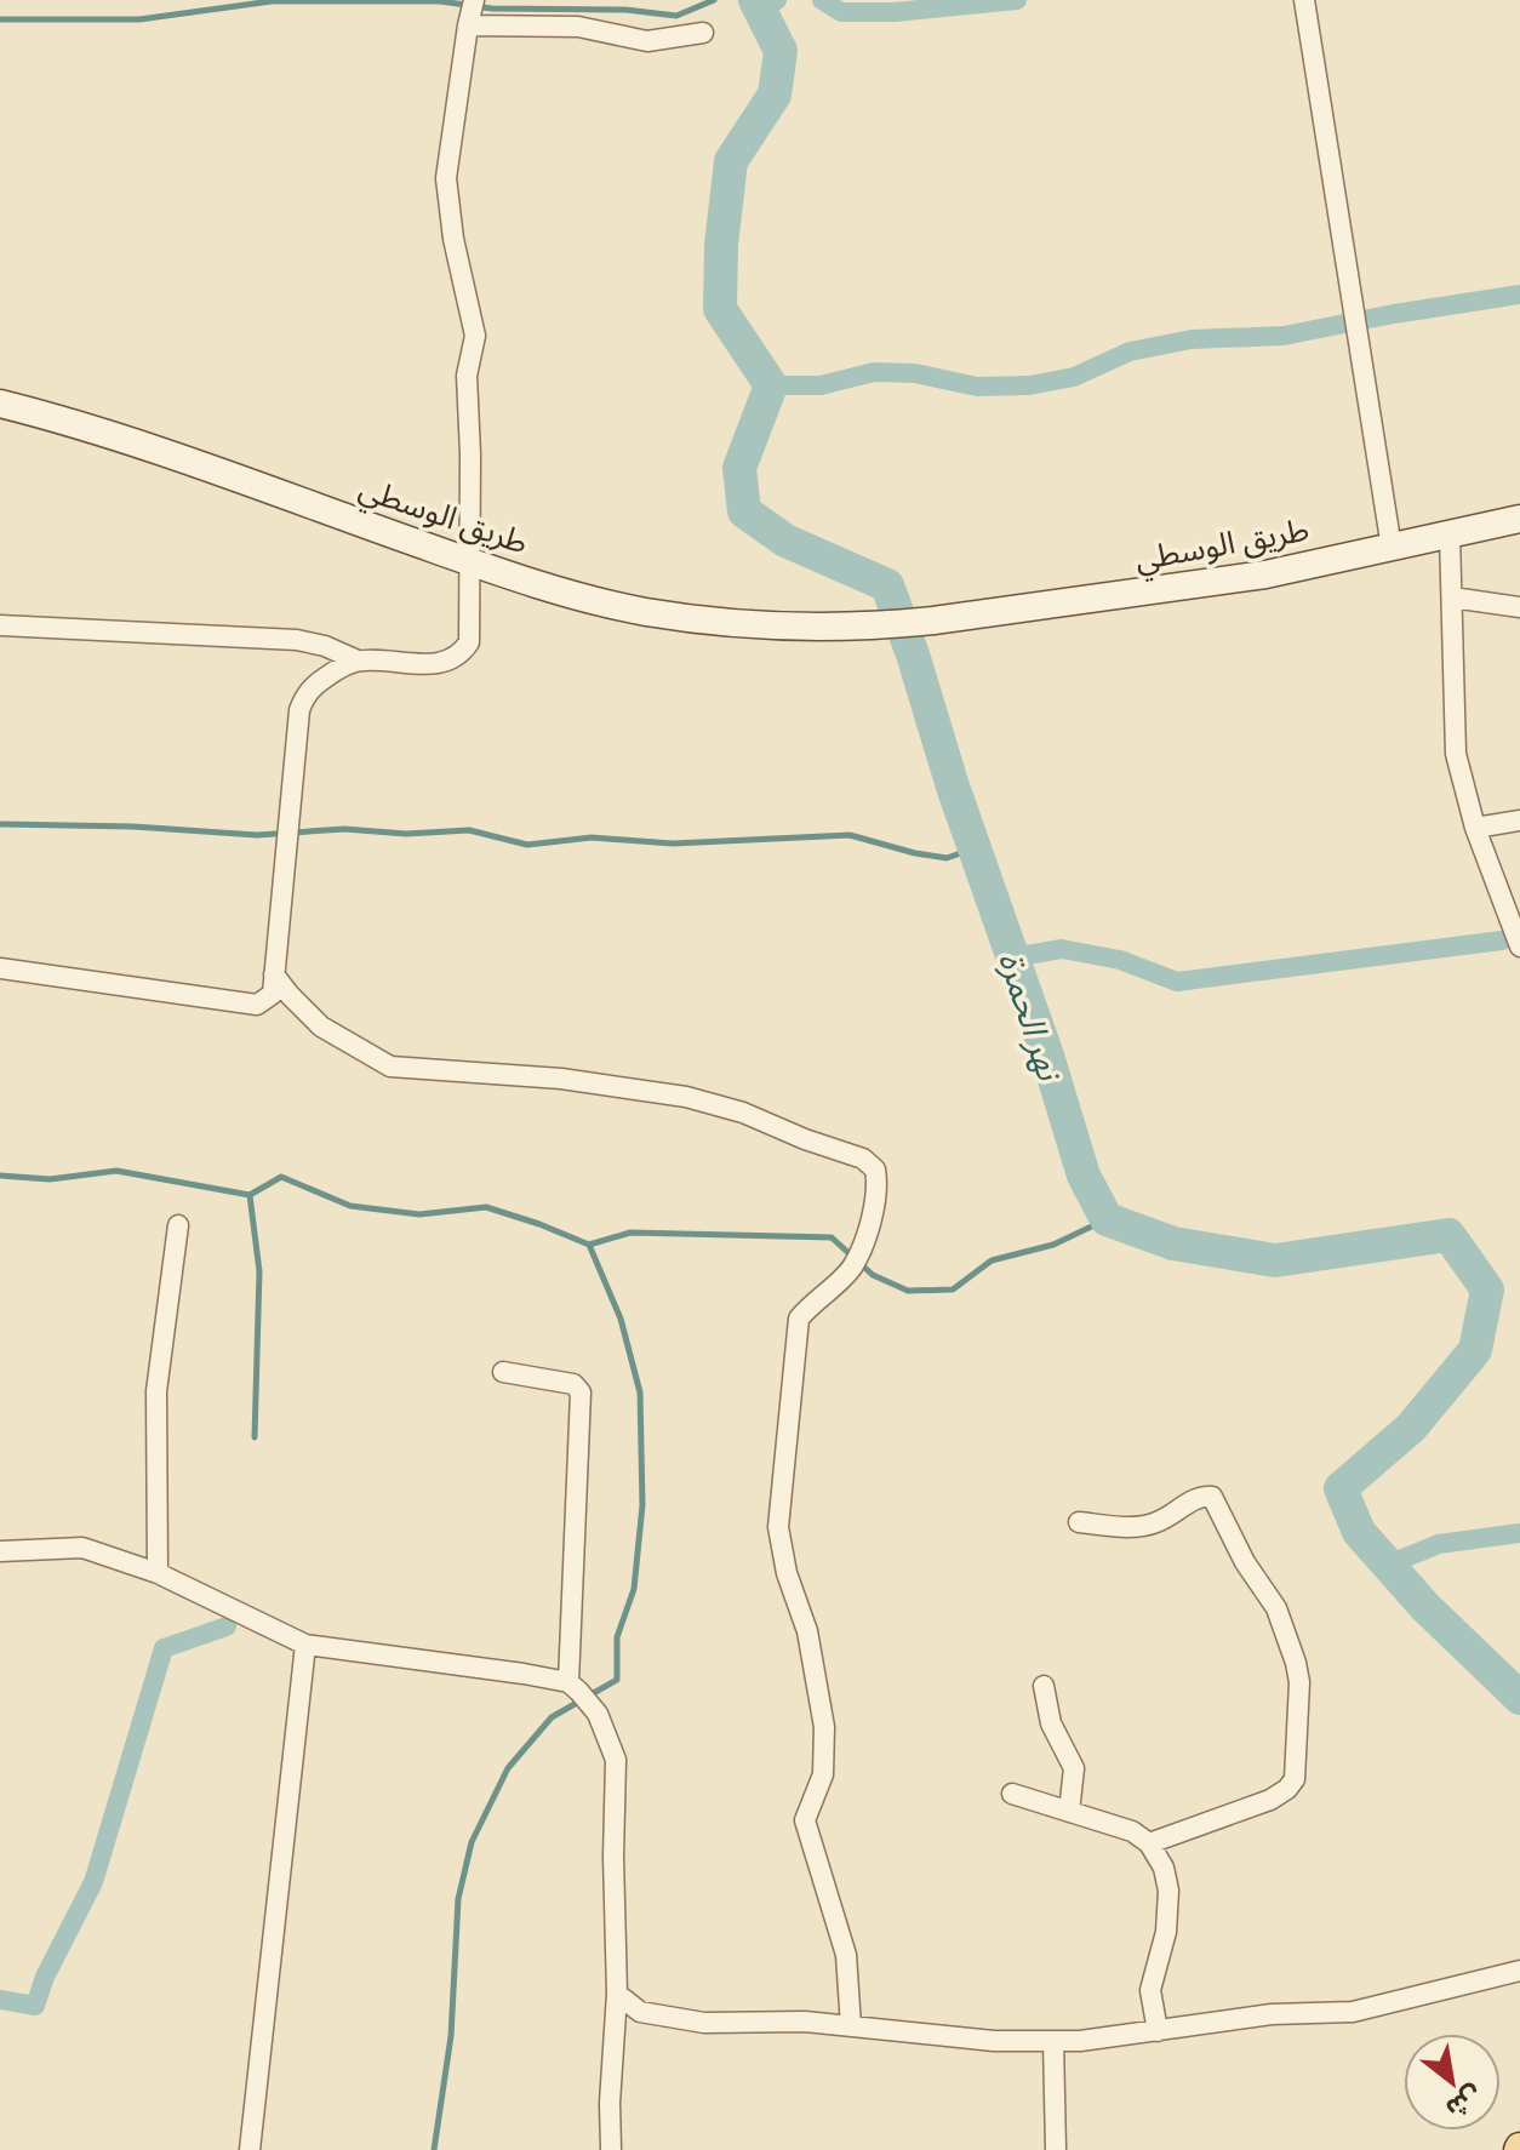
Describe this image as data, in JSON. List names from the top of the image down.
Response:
{
  "streets": {
    "main road": ["طريق الوسطي"]
  },
  "water": ["نهر الحمرة"],
  "north": "bottom right"
}
